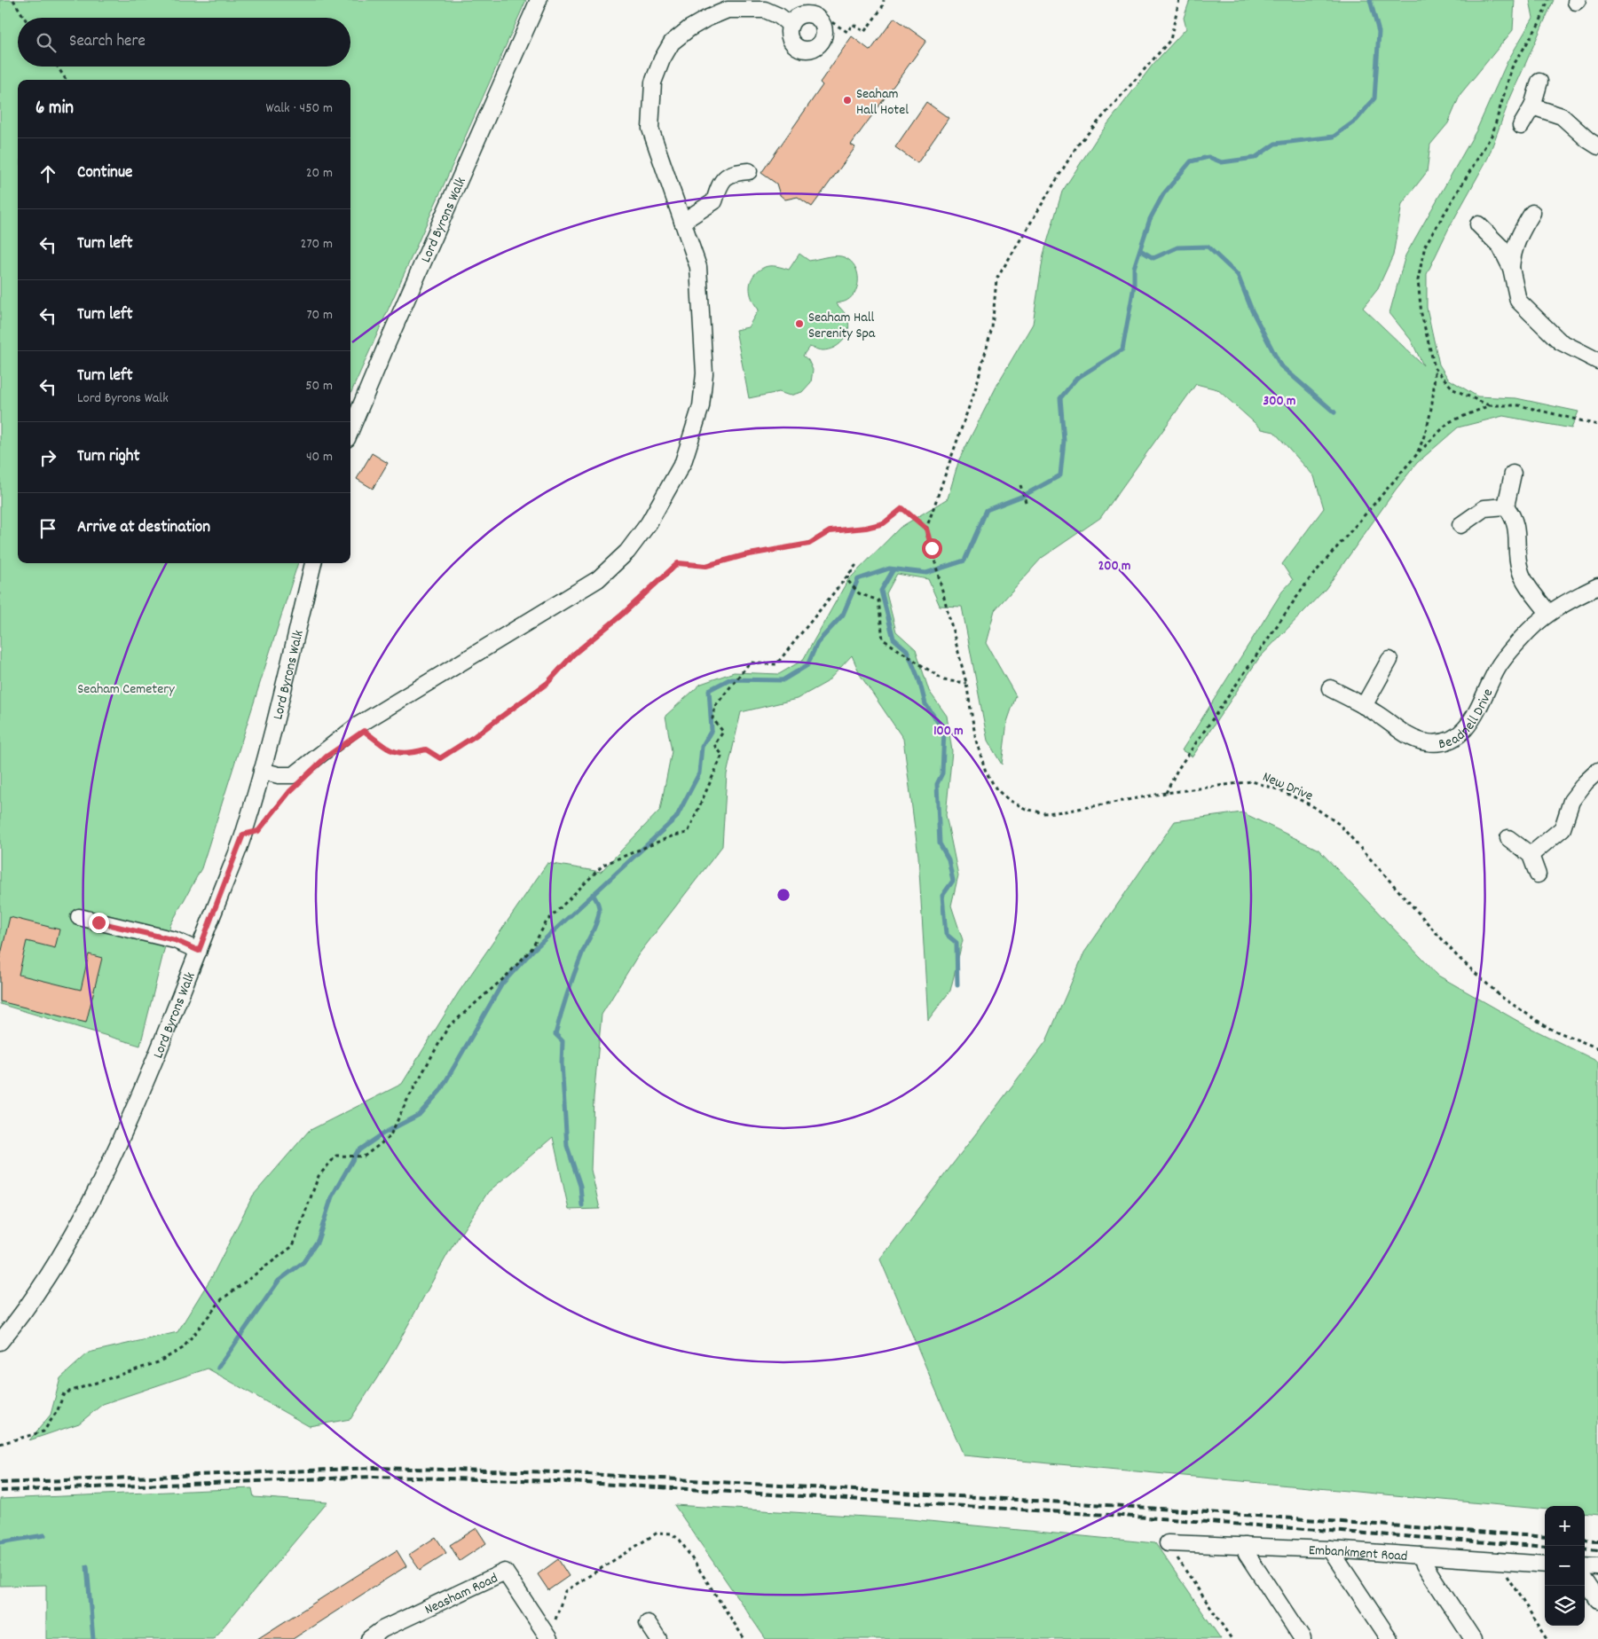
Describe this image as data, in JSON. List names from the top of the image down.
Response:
{
  "streets": {
    "street": [
      "Lord Byrons Walk",
      "Beadnell Drive",
      "Embankment Road",
      "Neasham Road"
    ],
    "path": ["New Drive"]
  },
  "parks": ["Seaham Cemetery"],
  "places": ["Seaham Hall Hotel", "Seaham Hall Serenity Spa"],
  "page": {
    "search": "Search here",
    "heading": ["6 min", "Walk · 450 m"],
    "list": [
      ["Continue", "20 m"],
      ["Turn left", "270 m"],
      ["Turn left", "70 m"],
      ["Turn left", "Lord Byrons Walk", "50 m"],
      ["Turn right", "40 m"],
      "Arrive at destination"
    ],
    "map_buttons": ["+", "−"]
  },
  "rings": ["300 m", "200 m", "100 m"]
}
